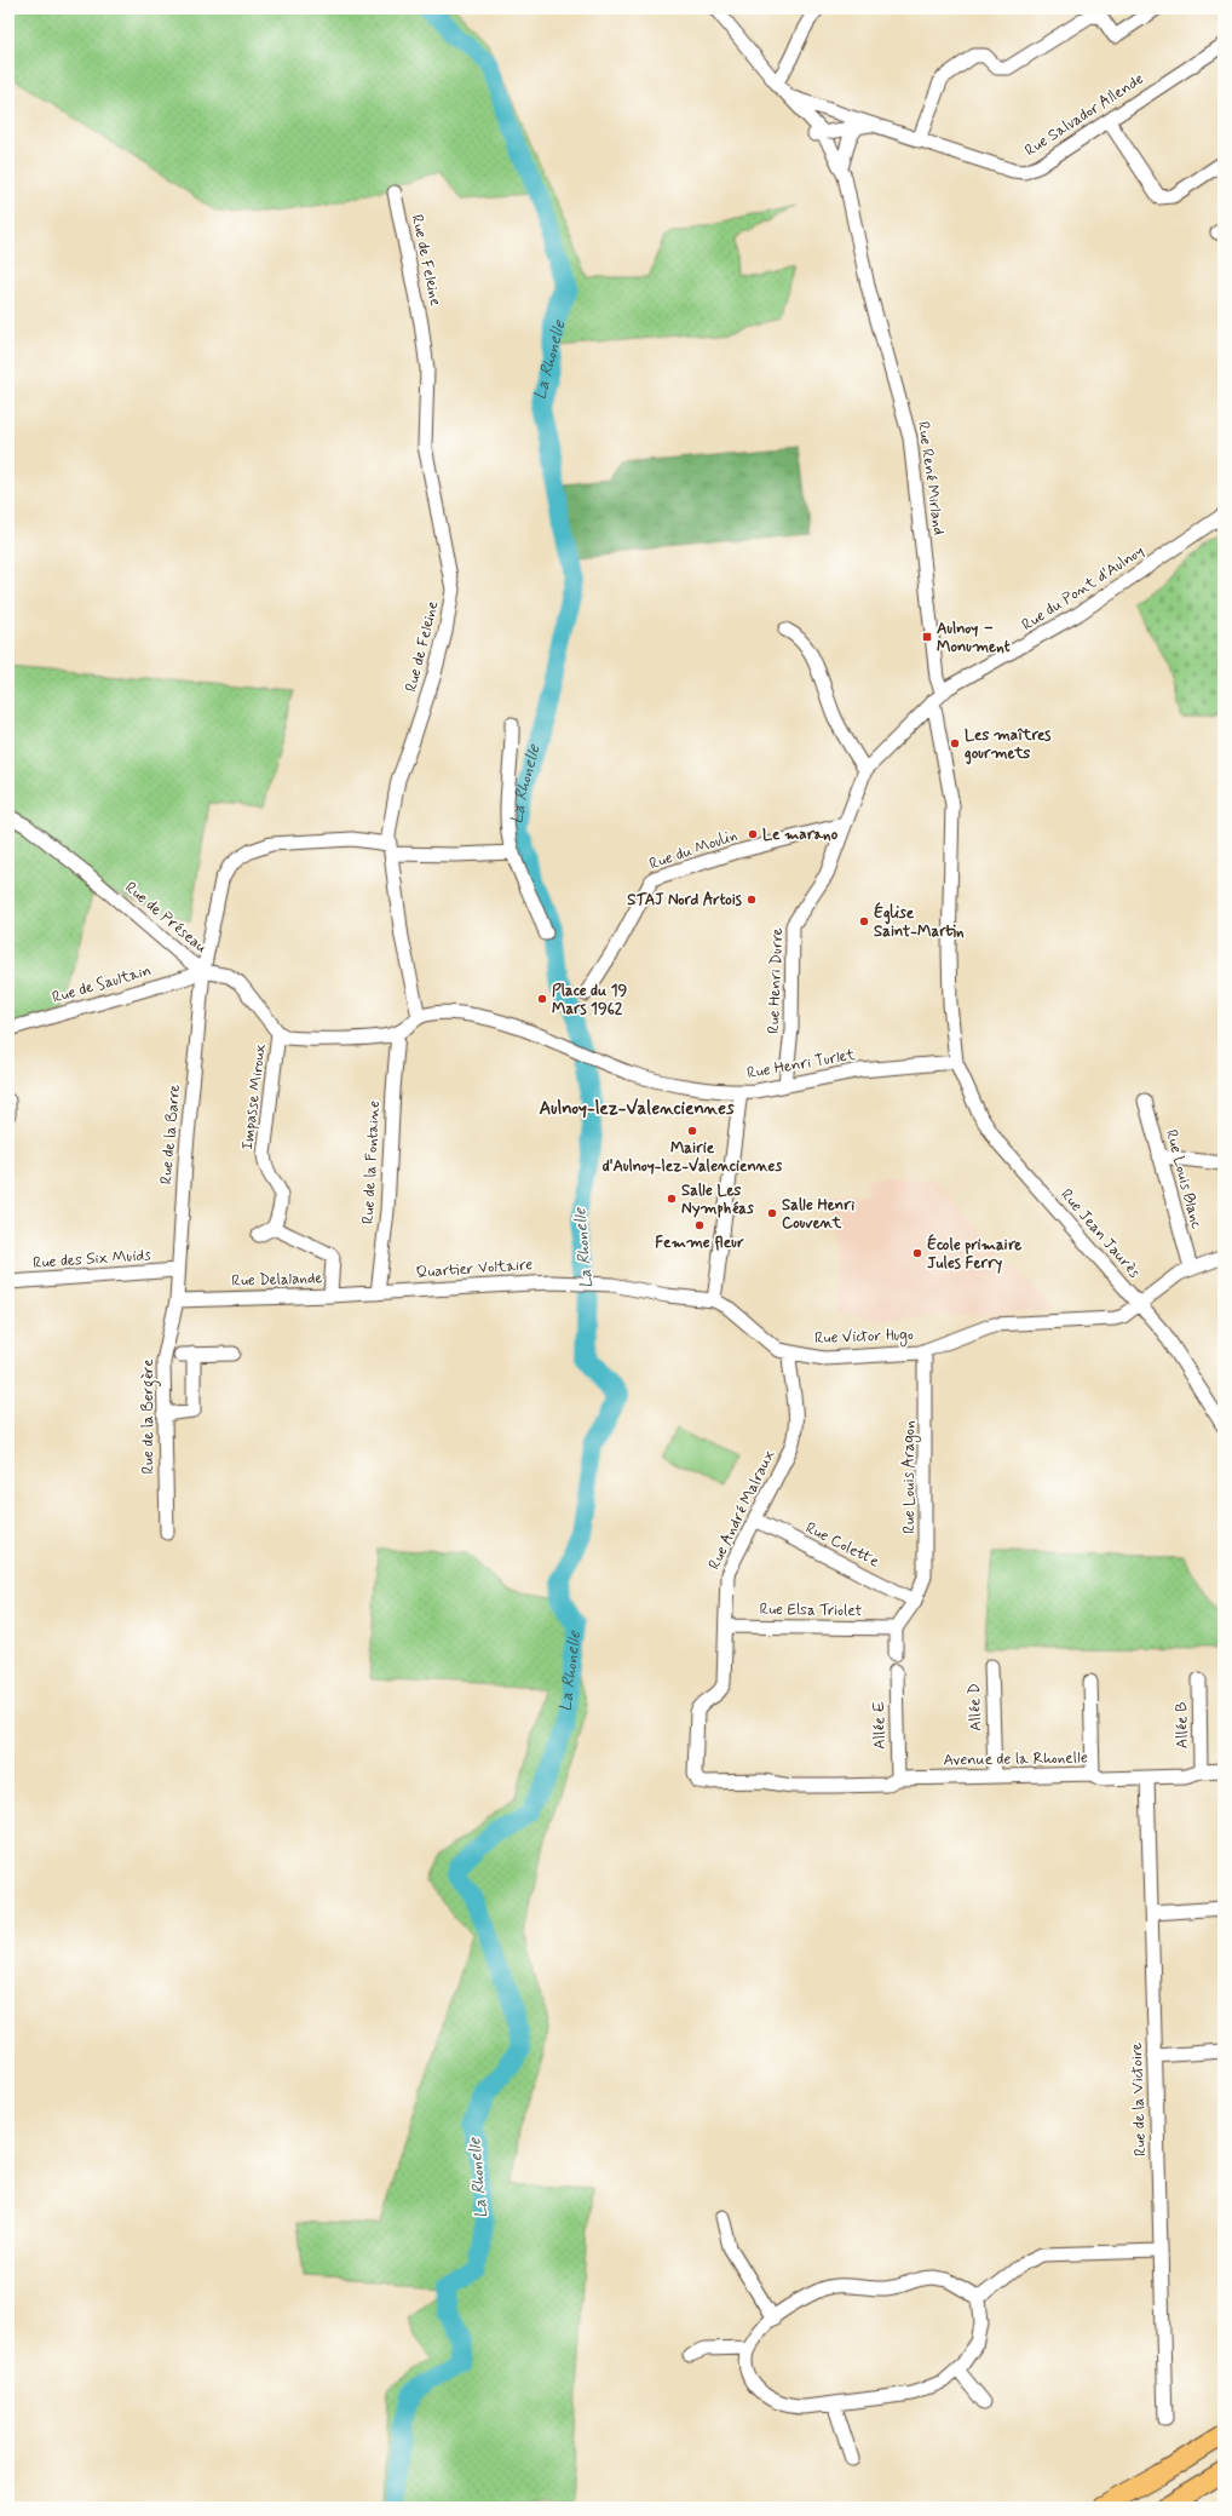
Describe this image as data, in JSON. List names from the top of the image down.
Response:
{
  "streets": {
    "street": [
      "Rue Salvador Allende",
      "Rue de Feleine",
      "Rue René Mirland",
      "Rue du Pont d'Aulnoy",
      "Rue du Moulin",
      "Rue de Préseau",
      "Rue Henri Durre",
      "Rue de Saultain",
      "Rue Henri Turlet",
      "Impasse Miroux",
      "Rue de la Barre",
      "Rue de la Fontaine",
      "Rue Louis Blanc",
      "Rue Jean Jaurès",
      "Rue des Six Muids",
      "Quartier Voltaire",
      "Rue Delalande",
      "Rue Victor Hugo",
      "Rue de la Bergère",
      "Rue Louis Aragon",
      "Rue André Malraux",
      "Rue Colette",
      "Rue Elsa Triolet",
      "Allée D",
      "Allée E",
      "Allée B",
      "Avenue de la Rhonelle",
      "Rue de la Victoire"
    ]
  },
  "crossings": [
    ["Rue Salvador Allende", "Rue René Mirland"],
    ["Rue de Feleine", "Rue Henri Turlet"],
    ["Rue de Feleine", "Rue de la Barre"],
    ["Rue René Mirland", "Rue du Pont d'Aulnoy"],
    ["Rue René Mirland", "Rue Henri Turlet"],
    ["Rue René Mirland", "Rue Jean Jaurès"],
    ["Rue du Pont d'Aulnoy", "Rue Henri Durre"],
    ["Rue du Moulin", "Rue Henri Durre"],
    ["Rue de Préseau", "Rue de Saultain"],
    ["Rue de Préseau", "Impasse Miroux"],
    ["Rue de Préseau", "Rue de la Barre"],
    ["Rue Henri Durre", "Rue Henri Turlet"],
    ["Rue de Saultain", "Rue de la Barre"],
    ["Rue Henri Turlet", "Rue Jean Jaurès"],
    ["Rue de la Barre", "Rue des Six Muids"],
    ["Rue de la Barre", "Rue Delalande"],
    ["Rue de la Barre", "Rue de la Bergère"],
    ["Rue de la Fontaine", "Quartier Voltaire"],
    ["Rue de la Fontaine", "Rue Delalande"],
    ["Rue Louis Blanc", "Rue Victor Hugo"],
    ["Rue Jean Jaurès", "Rue Victor Hugo"],
    ["Quartier Voltaire", "Rue Delalande"],
    ["Quartier Voltaire", "Rue Victor Hugo"],
    ["Rue Delalande", "Rue de la Bergère"],
    ["Rue Victor Hugo", "Rue Louis Aragon"],
    ["Rue Victor Hugo", "Rue André Malraux"],
    ["Rue Louis Aragon", "Rue Colette"],
    ["Rue André Malraux", "Rue Colette"],
    ["Rue André Malraux", "Rue Elsa Triolet"],
    ["Rue André Malraux", "Avenue de la Rhonelle"],
    ["Allée D", "Avenue de la Rhonelle"],
    ["Allée E", "Avenue de la Rhonelle"],
    ["Allée B", "Avenue de la Rhonelle"],
    ["Avenue de la Rhonelle", "Rue de la Victoire"]
  ],
  "districts": ["Aulnoy-lez-Valenciennes"],
  "water": ["La Rhonelle"],
  "places": {
    "transit": ["Aulnoy – Monument"],
    "other": [
      "Les maîtres gourmets",
      "Le marano",
      "STAJ Nord Artois",
      "Église Saint-Martin",
      "Place du 19 Mars 1962",
      "Mairie d'Aulnoy-lez-Valenciennes",
      "Salle Les Nymphéas",
      "Salle Henri Couvent",
      "Femme fleur",
      "École primaire Jules Ferry"
    ]
  }
}
